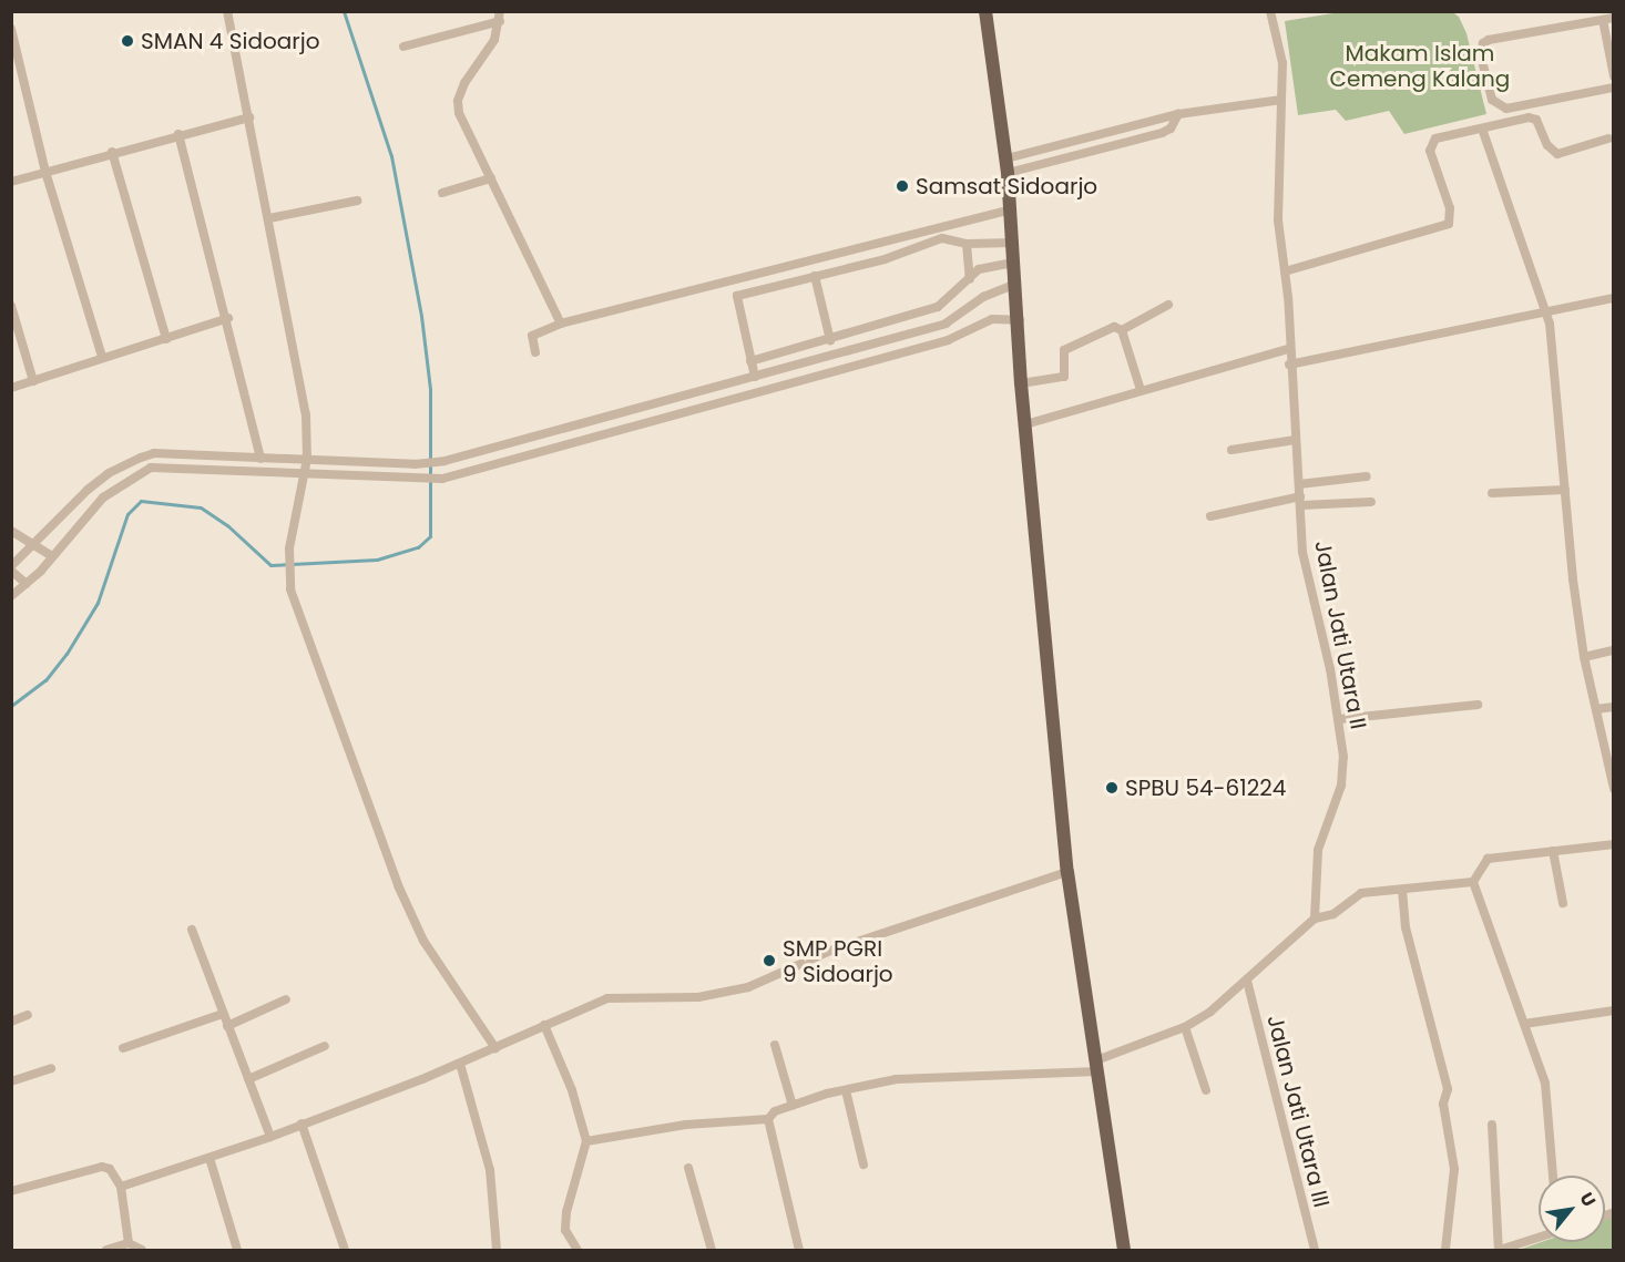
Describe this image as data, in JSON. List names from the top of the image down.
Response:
{
  "streets": {
    "street": ["Jalan Jati Utara II", "Jalan Jati Utara III"]
  },
  "parks": ["Makam Islam Cemeng Kalang"],
  "places": [
    "SMAN 4 Sidoarjo",
    "Samsat Sidoarjo",
    "SPBU 54-61224",
    "SMP PGRI 9 Sidoarjo"
  ],
  "north": "top right"
}
